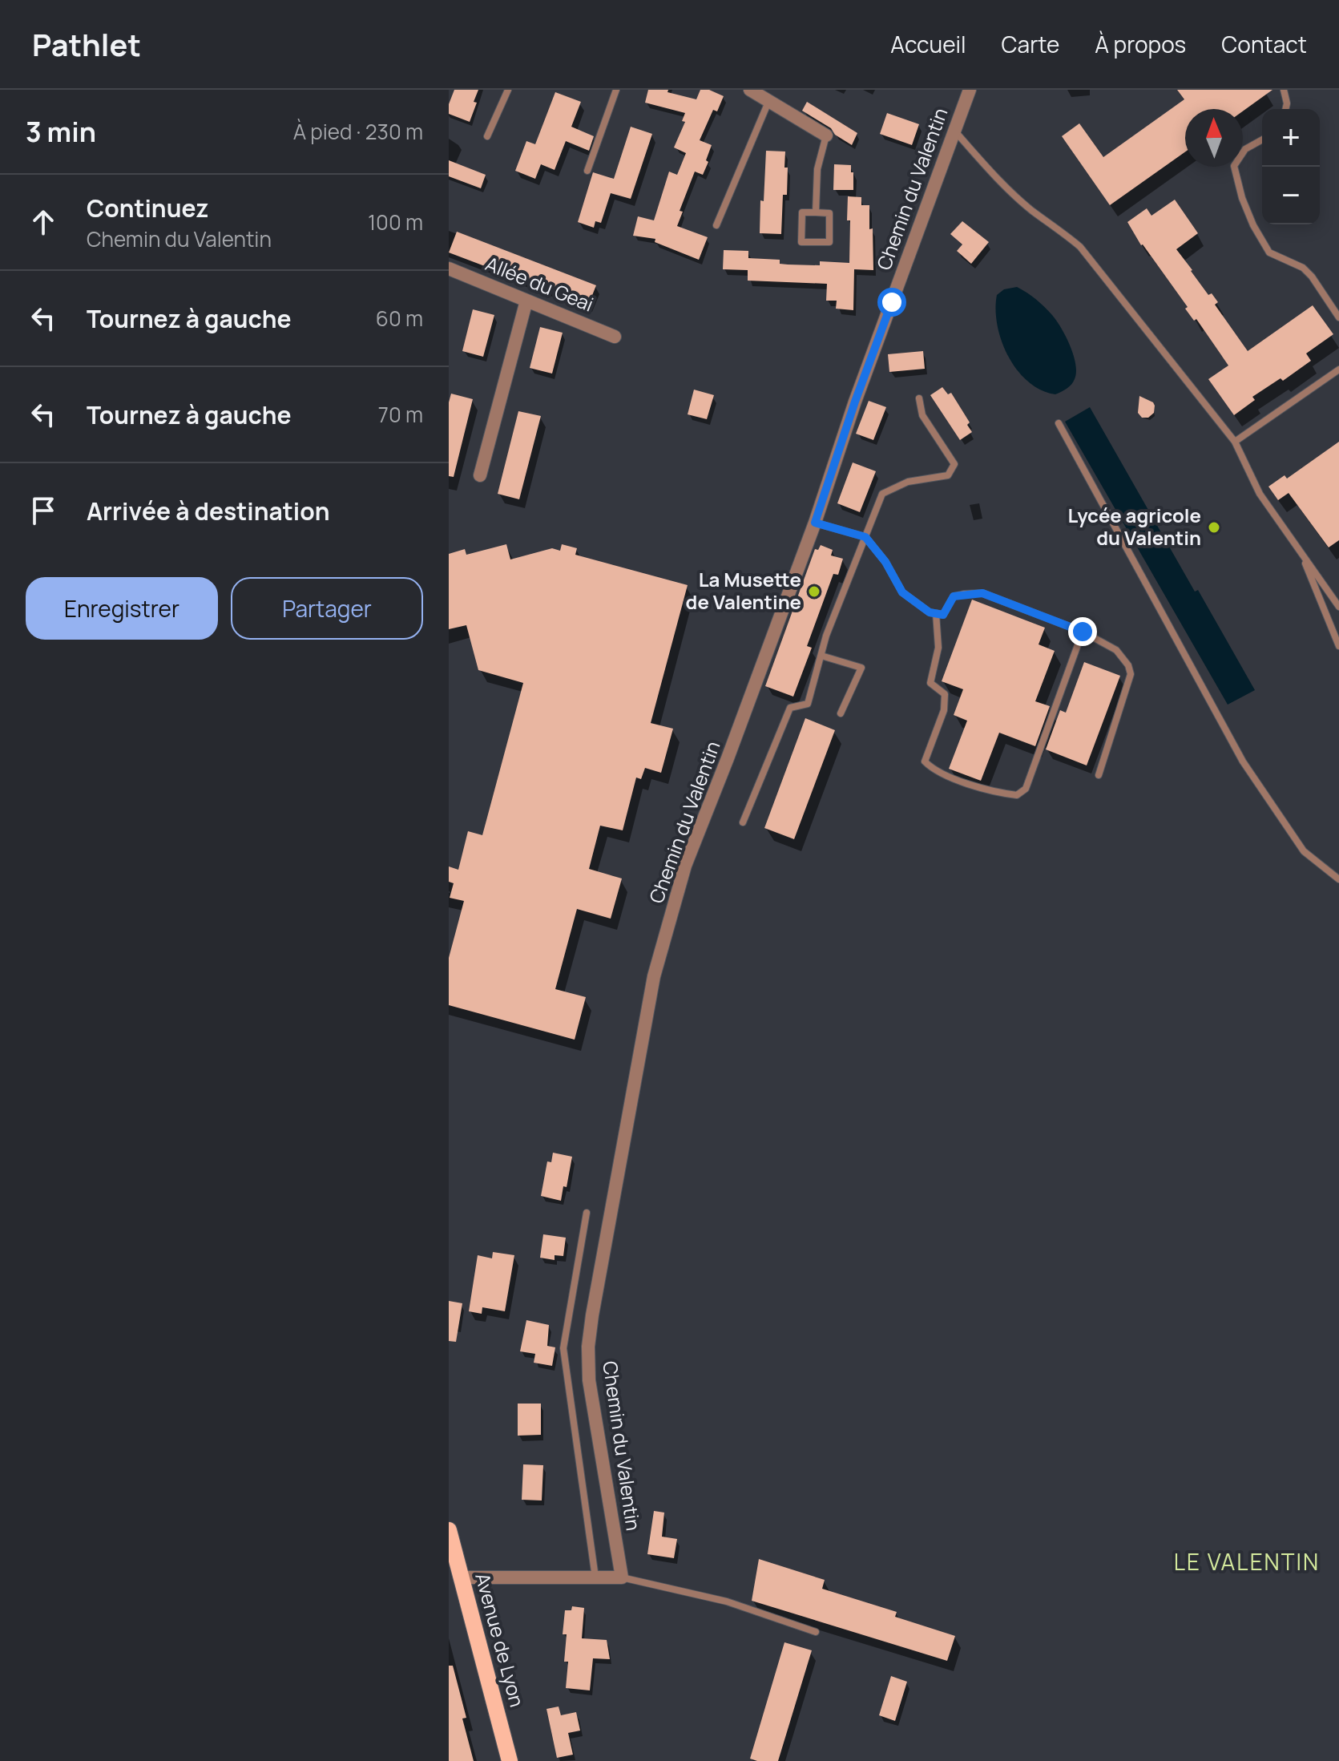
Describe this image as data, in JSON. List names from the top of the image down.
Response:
{
  "streets": {
    "main road": ["Avenue de Lyon"],
    "street": ["Chemin du Valentin", "Allée du Geai"]
  },
  "districts": ["LE VALENTIN"],
  "places": ["Lycée agricole du Valentin", "La Musette de Valentine"],
  "north": "top",
  "page": {
    "header": "Pathlet",
    "nav": [
      "Accueil",
      "Carte",
      "À propos",
      "Contact"
    ],
    "heading": ["3 min", "À pied · 230 m"],
    "map_buttons": ["+", "−"],
    "list": [
      ["Continuez", "Chemin du Valentin", "100 m"],
      ["Tournez à gauche", "60 m"],
      ["Tournez à gauche", "70 m"],
      "Arrivée à destination"
    ],
    "buttons": ["Enregistrer", "Partager"]
  }
}
